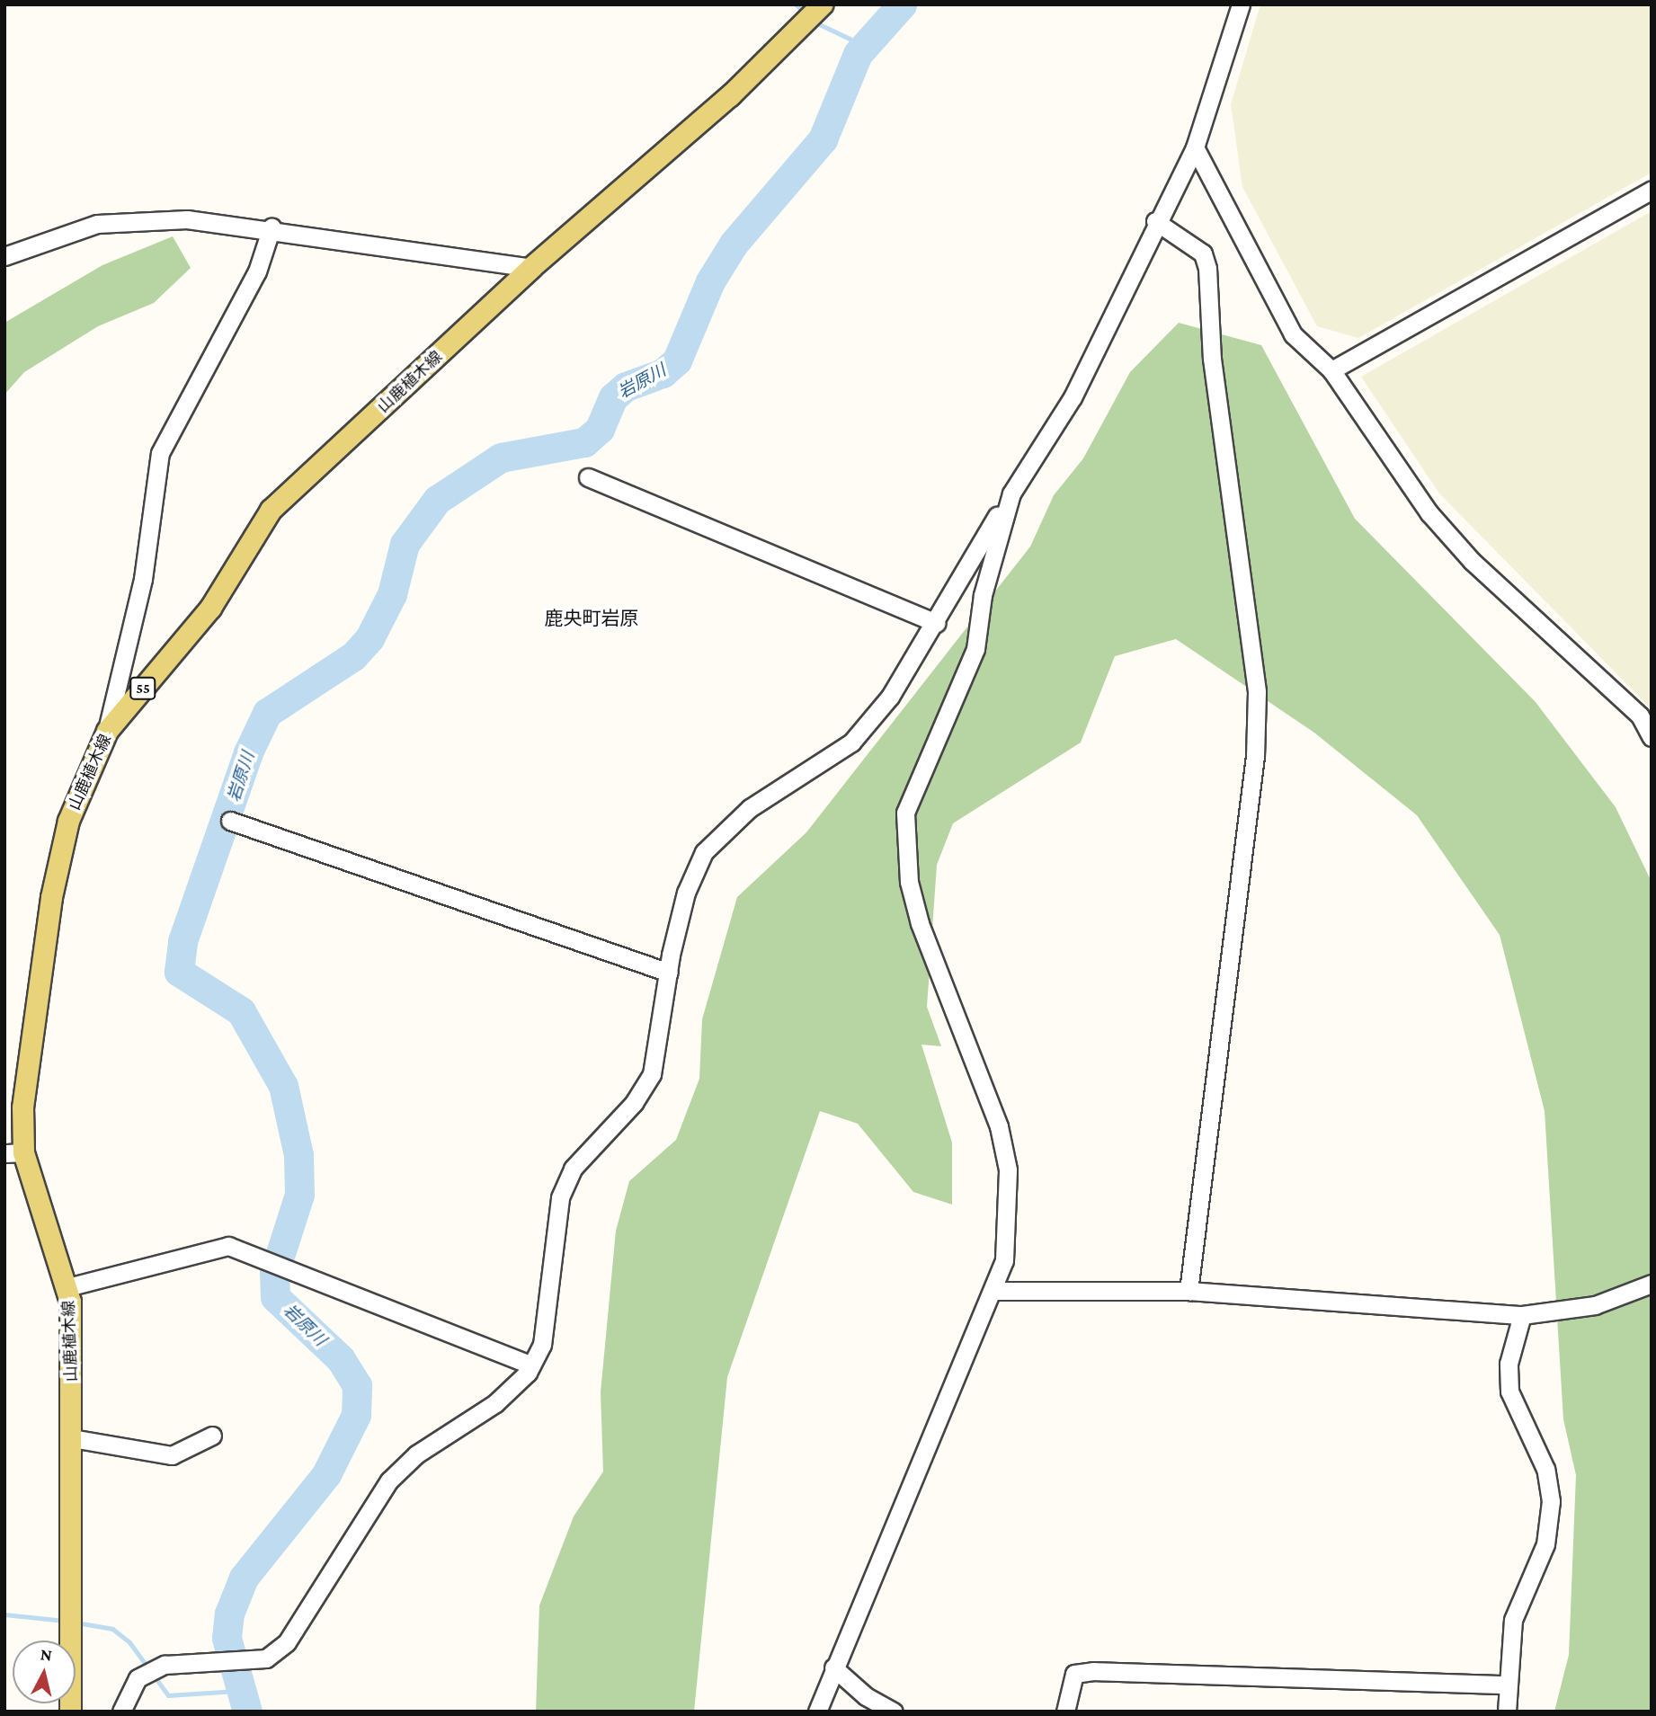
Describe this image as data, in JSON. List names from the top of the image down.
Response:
{
  "streets": {
    "main road": ["山鹿植木線", "55"]
  },
  "districts": ["鹿央町岩原"],
  "water": ["岩原川"],
  "north": "top"
}
